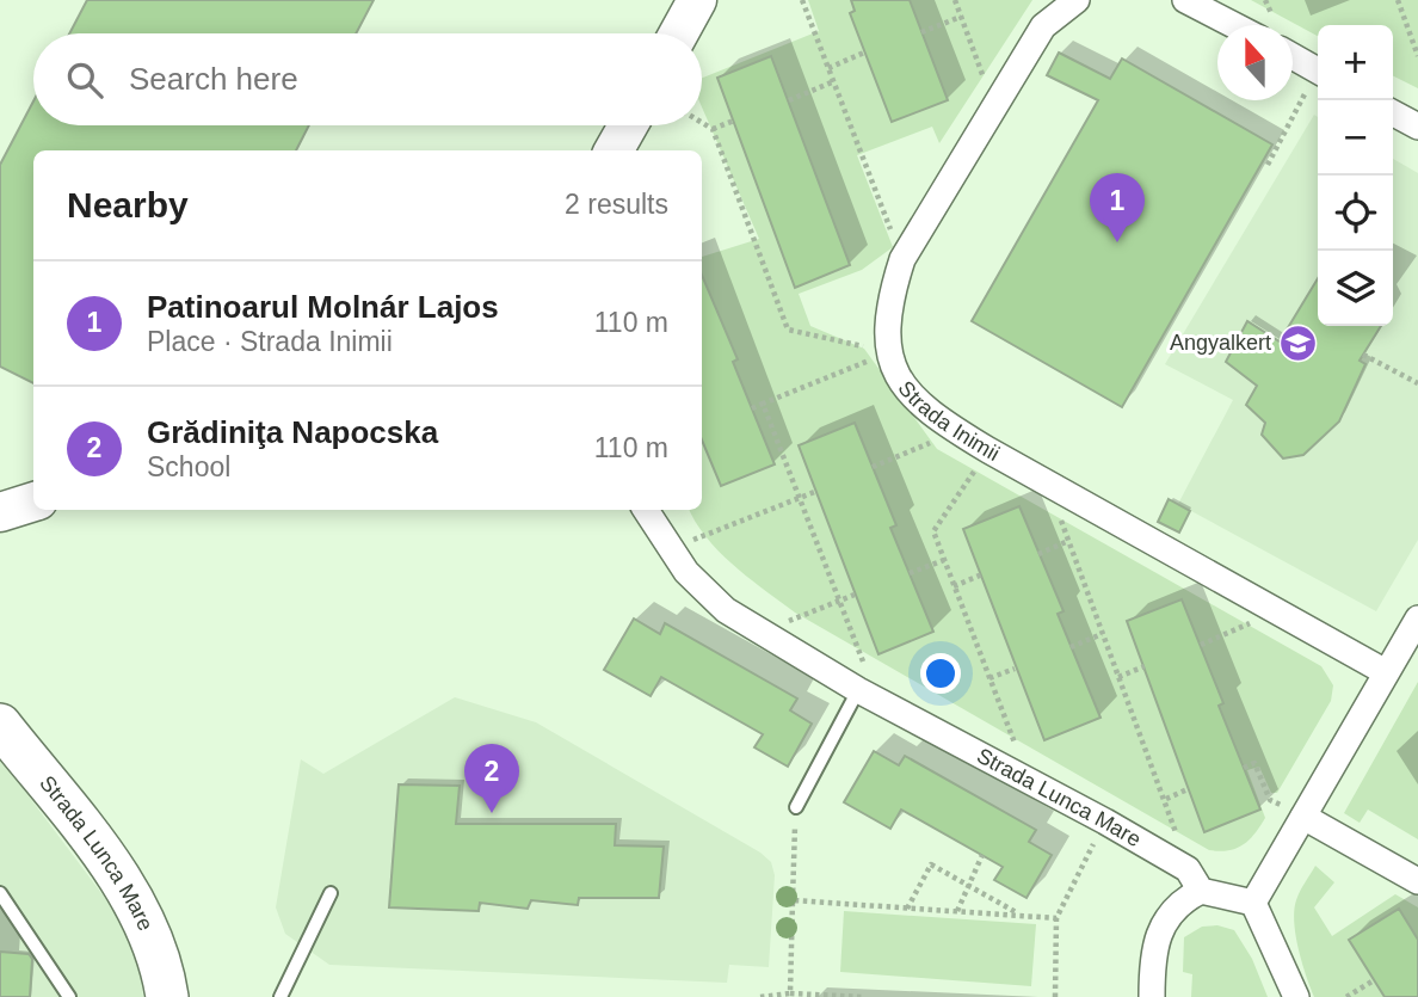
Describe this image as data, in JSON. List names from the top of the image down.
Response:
{
  "streets": {
    "main road": ["Strada Lunca Mare"],
    "street": ["Strada Inimii"]
  },
  "places": {
    "school or university": ["Angyalkert"]
  },
  "north": "top",
  "page": {
    "map_buttons": ["+", "−"],
    "search": "Search here",
    "heading": ["Nearby", "2 results"],
    "pins": ["1", "2"],
    "list": [
      {
        "mark": "1",
        "name": "Patinoarul Molnár Lajos",
        "note": "Place · Strada Inimii",
        "value": "110 m"
      },
      {
        "mark": "2",
        "name": "Grădiniţa Napocska",
        "note": "School",
        "value": "110 m"
      }
    ]
  }
}
